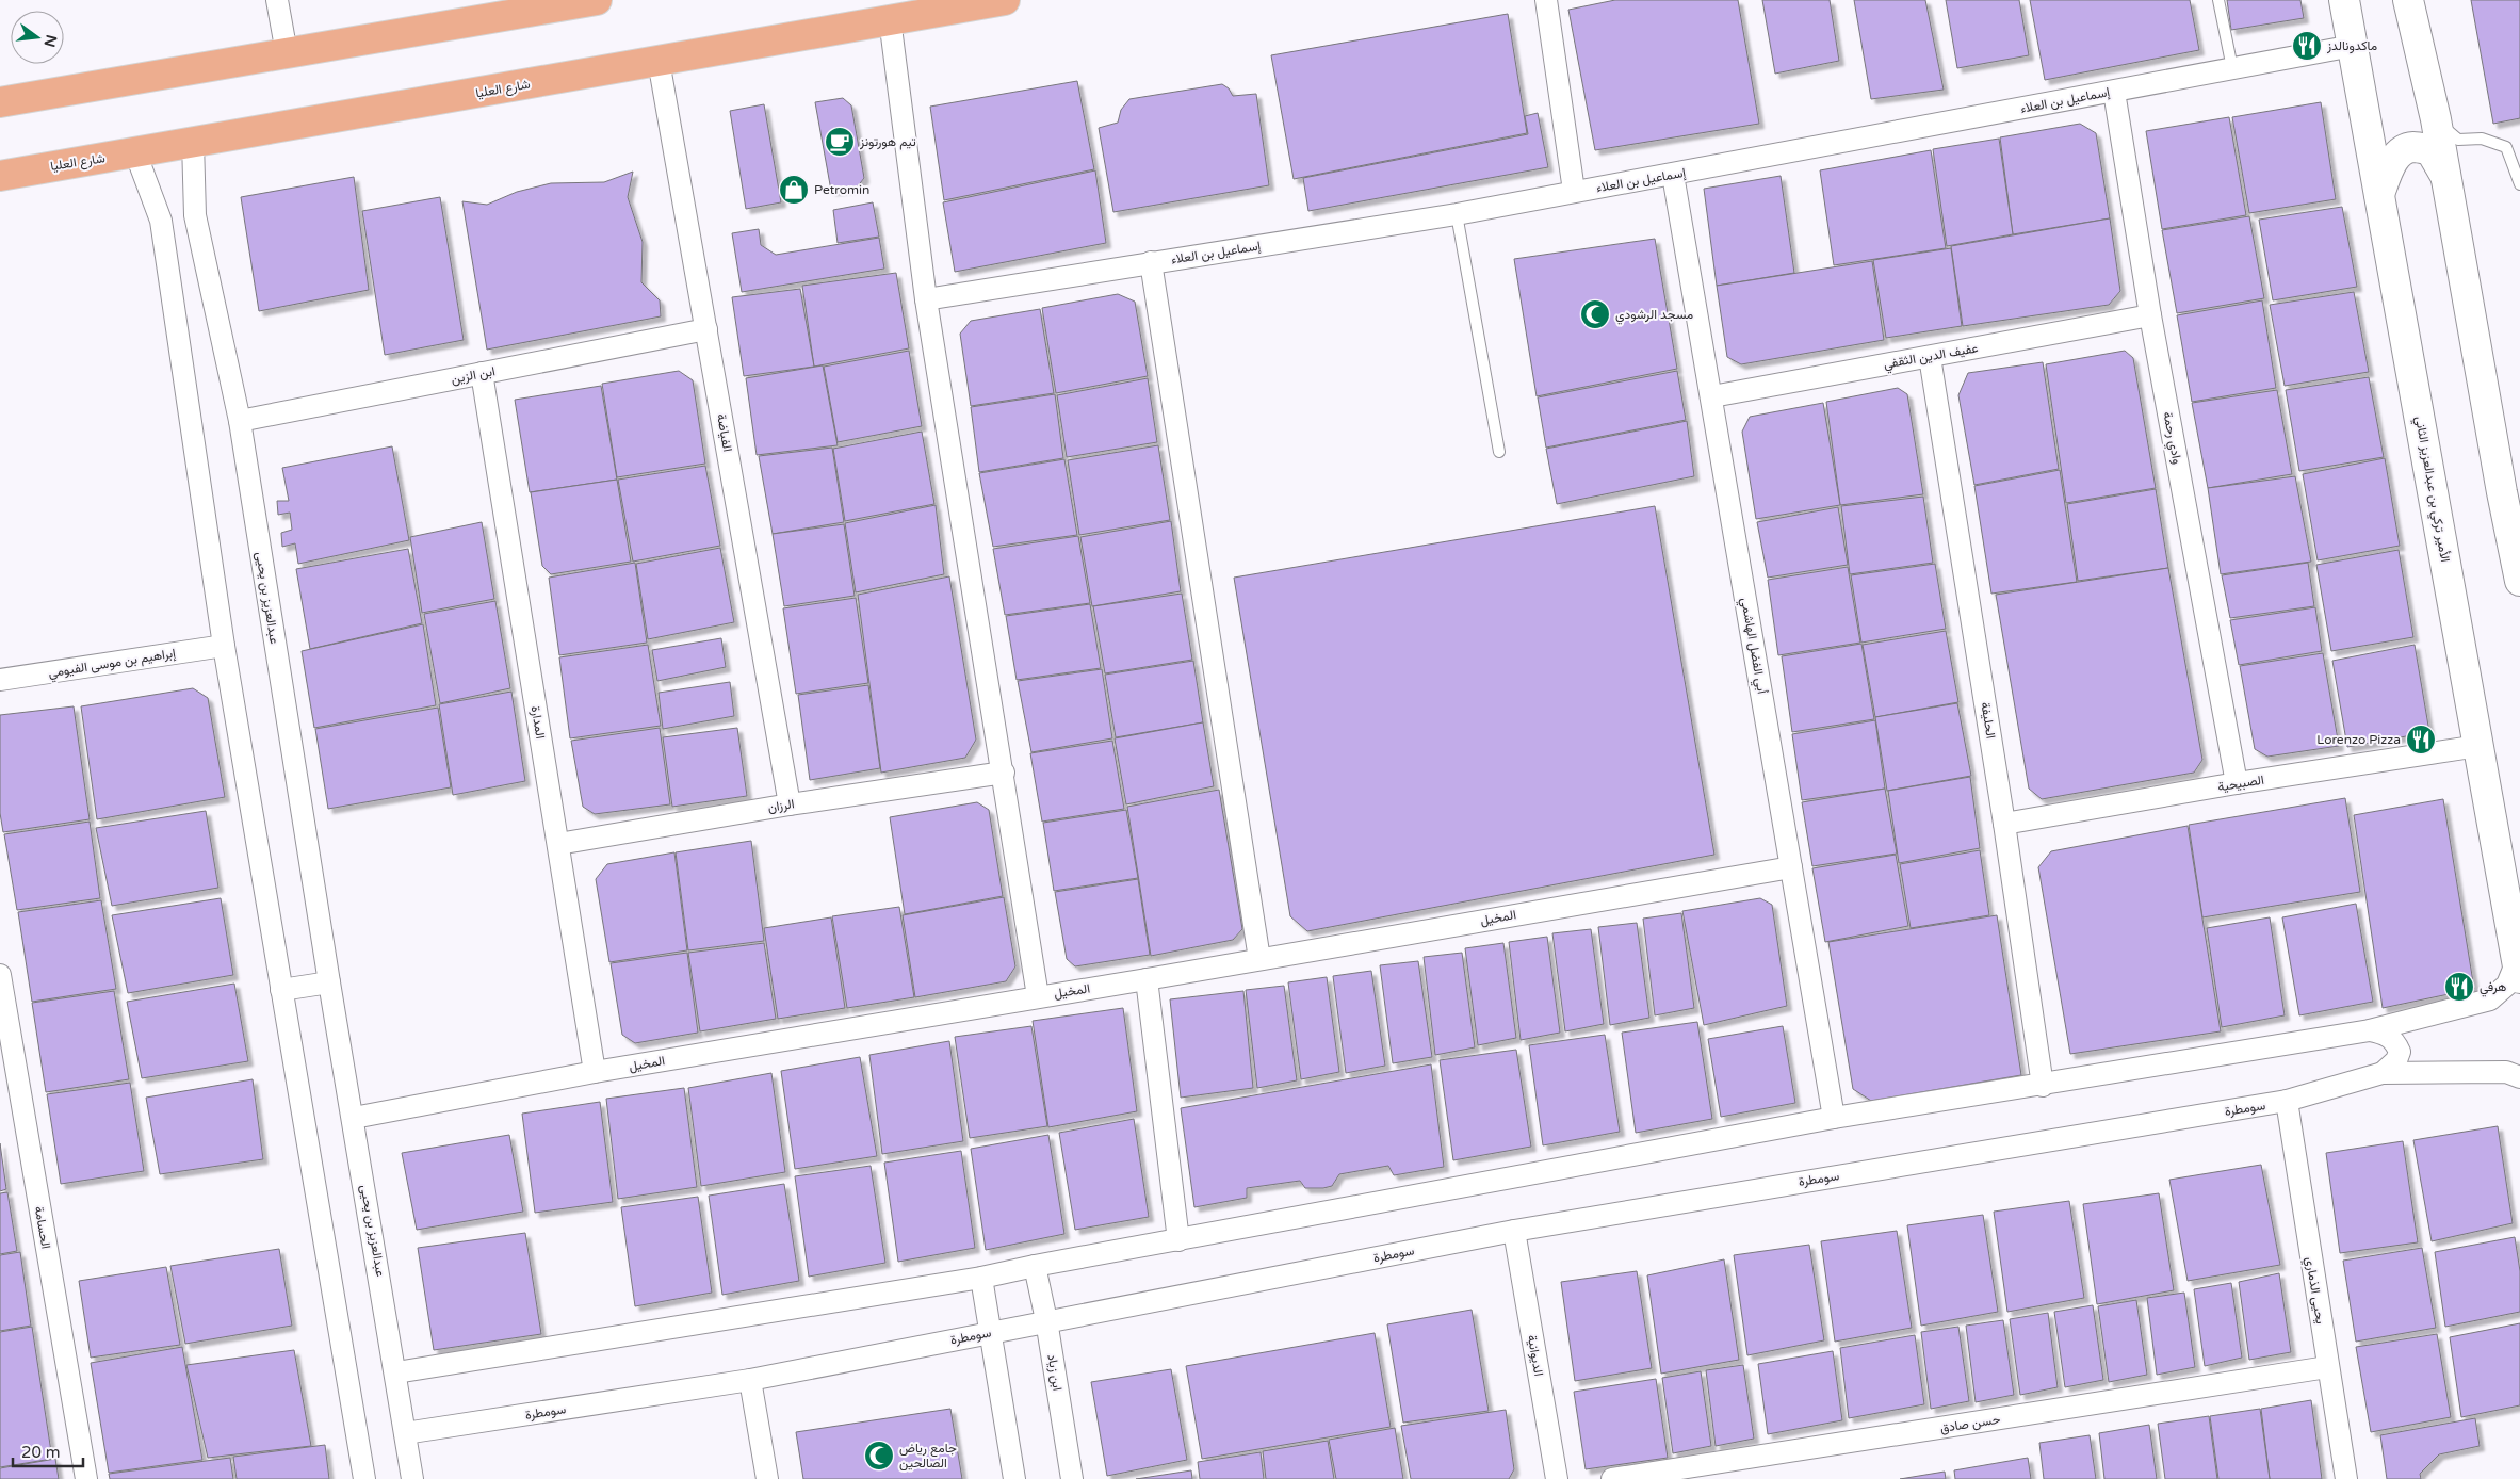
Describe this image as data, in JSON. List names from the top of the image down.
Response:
{
  "streets": {
    "main road": ["شارع العليا"],
    "street": [
      "إسماعيل بن العلاء",
      "عفيف الدين الثقفي",
      "ابن الزين",
      "الفياضة",
      "وادي رحمة",
      "الأمير تركي بن عبدالعزيز الثاني",
      "عبدالعزيز بن يحيى",
      "أبي الفضل الهاشمي",
      "إبراهيم بن موسى الفيومي",
      "الحليفة",
      "المدارة",
      "الصبيحية",
      "الرزان",
      "المخيل",
      "سومطرة",
      "الحسامة",
      "يحيى الذماري",
      "الديوانية",
      "ابن زياد",
      "حسن صادق"
    ]
  },
  "crossings": [
    ["شارع العليا", "الفياضة"],
    ["شارع العليا", "عبدالعزيز بن يحيى"],
    ["إسماعيل بن العلاء", "وادي رحمة"],
    ["إسماعيل بن العلاء", "الأمير تركي بن عبدالعزيز الثاني"],
    ["إسماعيل بن العلاء", "أبي الفضل الهاشمي"],
    ["عفيف الدين الثقفي", "وادي رحمة"],
    ["عفيف الدين الثقفي", "أبي الفضل الهاشمي"],
    ["عفيف الدين الثقفي", "الحليفة"],
    ["ابن الزين", "الفياضة"],
    ["ابن الزين", "عبدالعزيز بن يحيى"],
    ["ابن الزين", "المدارة"],
    ["الفياضة", "الرزان"],
    ["وادي رحمة", "الصبيحية"],
    ["الأمير تركي بن عبدالعزيز الثاني", "الصبيحية"],
    ["عبدالعزيز بن يحيى", "المخيل"],
    ["عبدالعزيز بن يحيى", "سومطرة"],
    ["أبي الفضل الهاشمي", "المخيل"],
    ["الحليفة", "الصبيحية"],
    ["المدارة", "الرزان"],
    ["المدارة", "المخيل"],
    ["سومطرة", "يحيى الذماري"],
    ["سومطرة", "الديوانية"],
    ["سومطرة", "ابن زياد"],
    ["يحيى الذماري", "حسن صادق"]
  ],
  "places": {
    "restaurant": ["ماكدونالدز", "Lorenzo Pizza", "هرفي"],
    "cafe": ["تيم هورتونز"],
    "shop": ["Petromin"],
    "mosque": ["مسجد الرشودي", "جامع رياض الصالحين"]
  },
  "scale_bar": "20 m",
  "north": "right"
}
